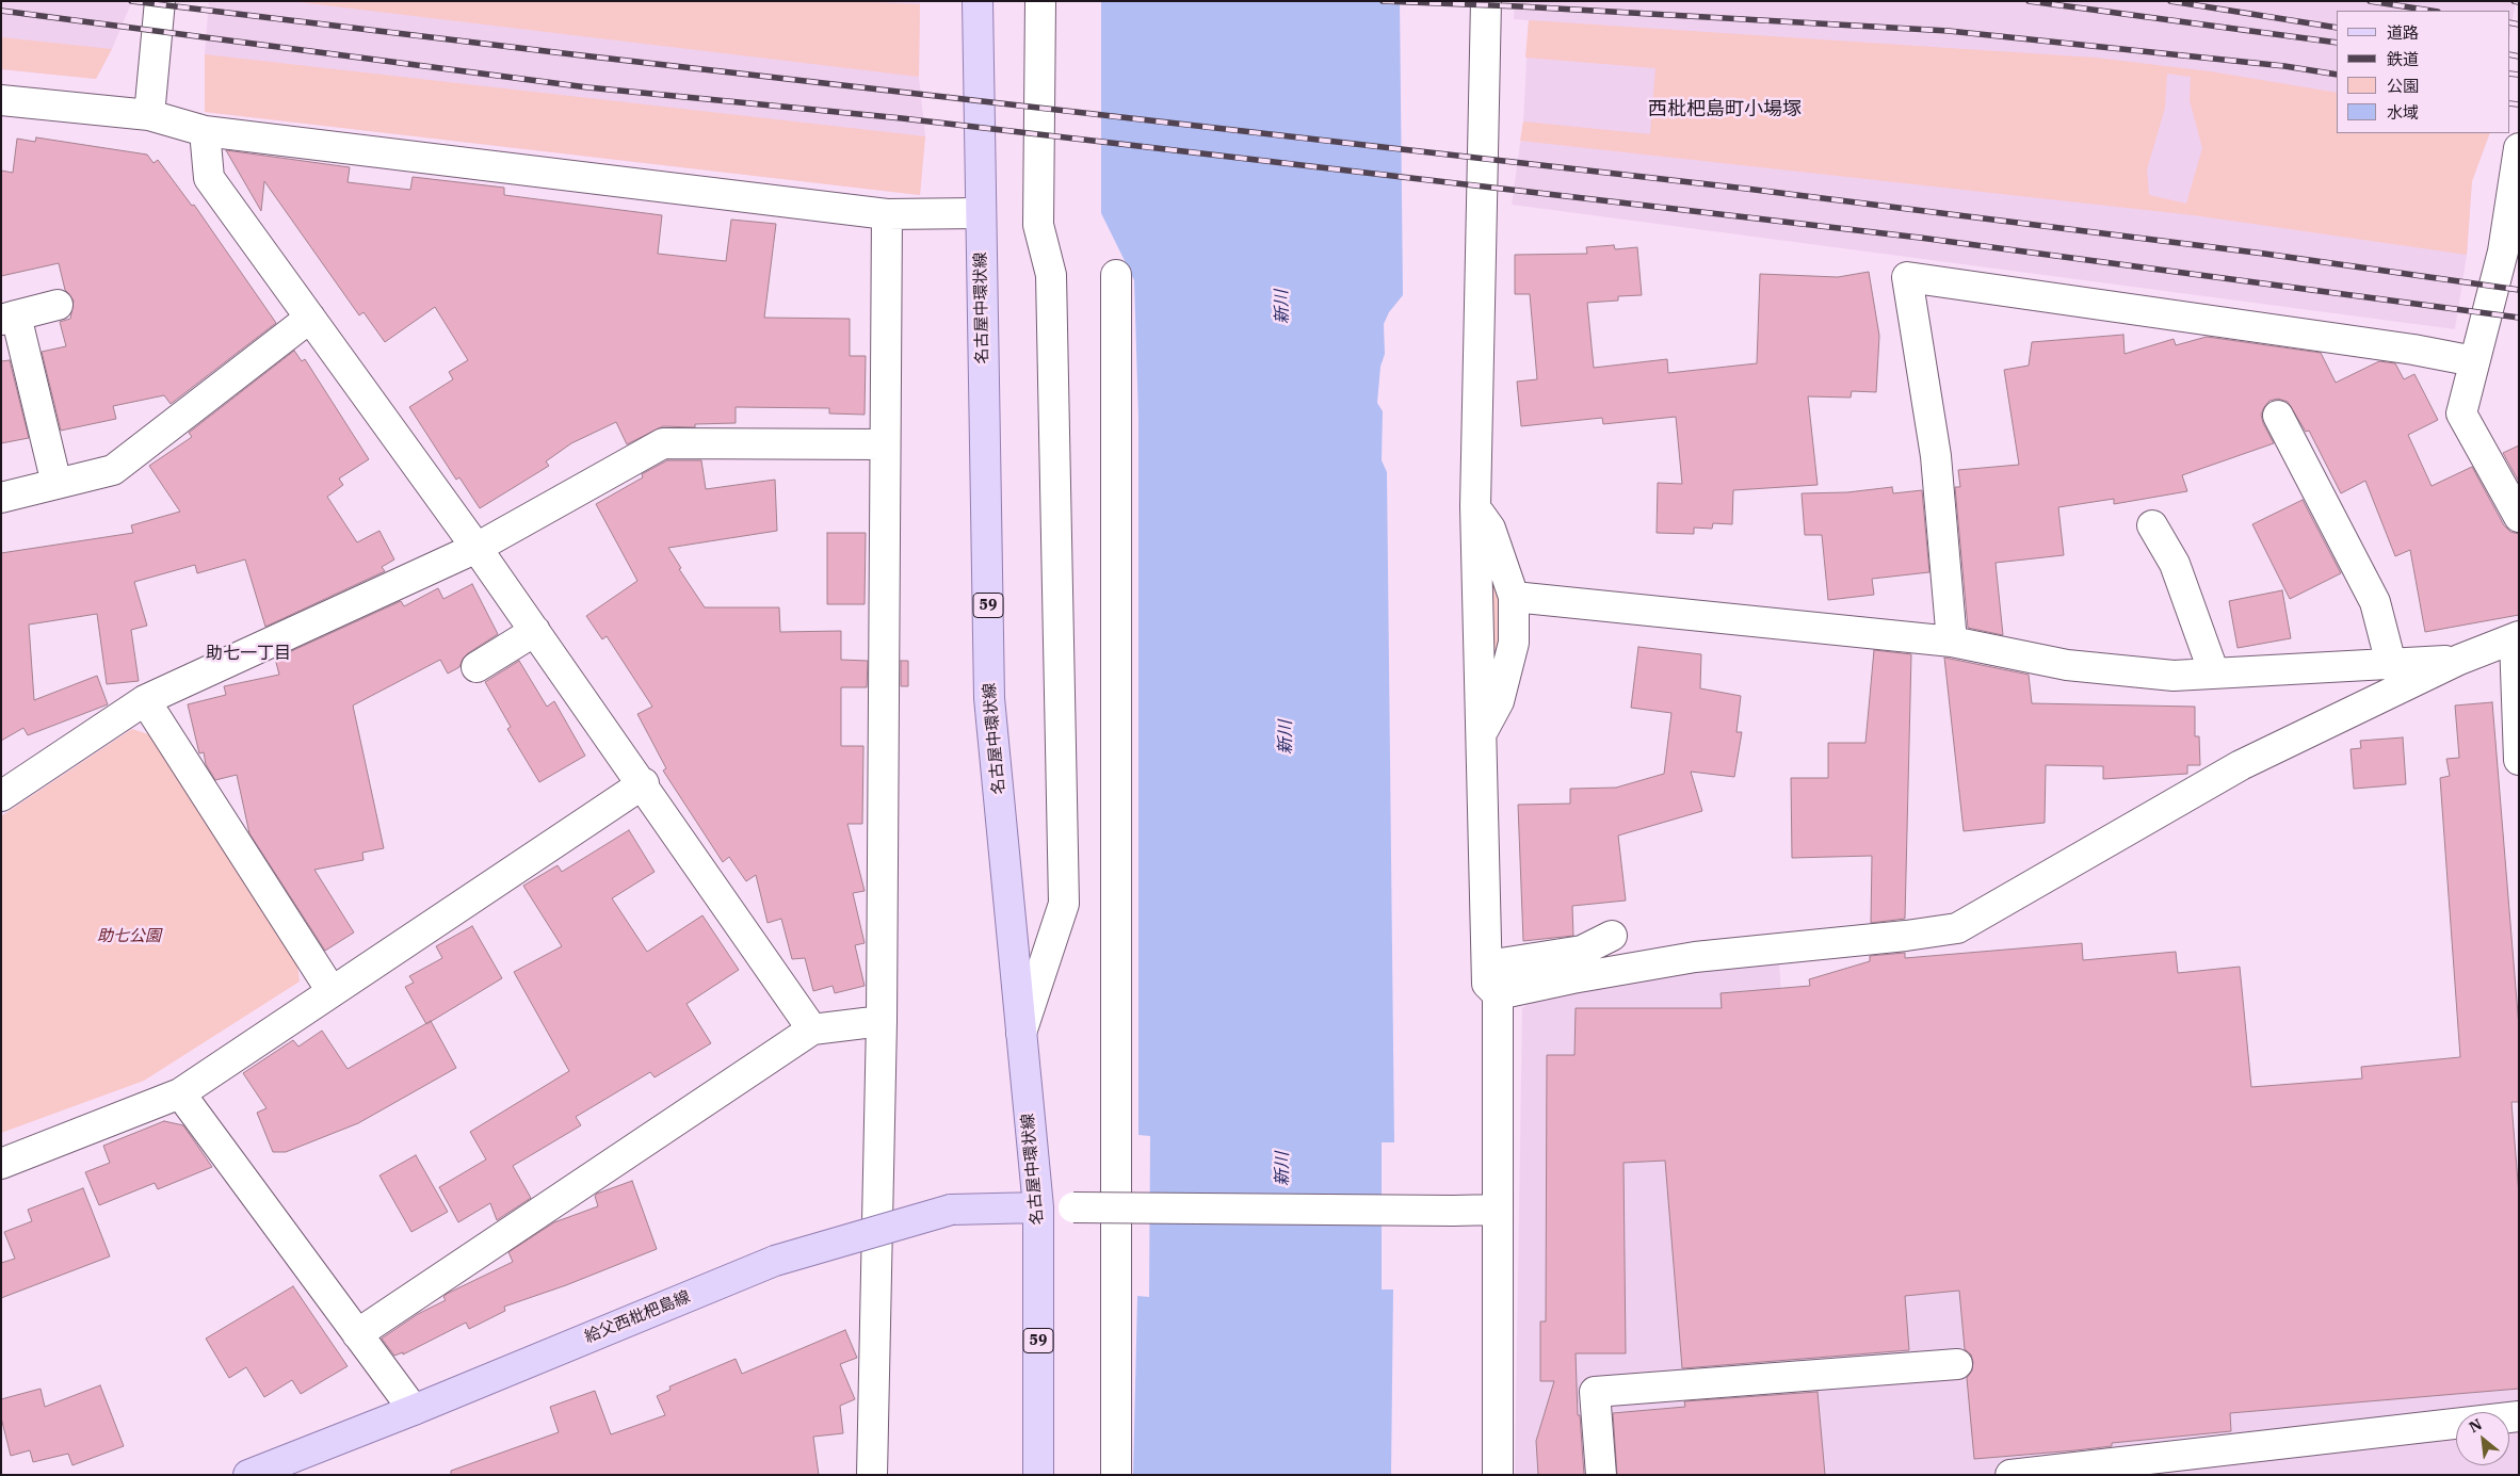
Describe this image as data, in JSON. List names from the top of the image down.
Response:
{
  "streets": {
    "main road": ["名古屋中環状線", "59", "給父西枇杷島線"]
  },
  "crossings": [
    ["名古屋中環状線", "給父西枇杷島線"]
  ],
  "districts": ["西枇杷島町小場塚", "助七一丁目"],
  "water": ["新川"],
  "parks": ["助七公園"],
  "legend": [
    "道路",
    "鉄道",
    "公園",
    "水域"
  ],
  "north": "top left"
}
